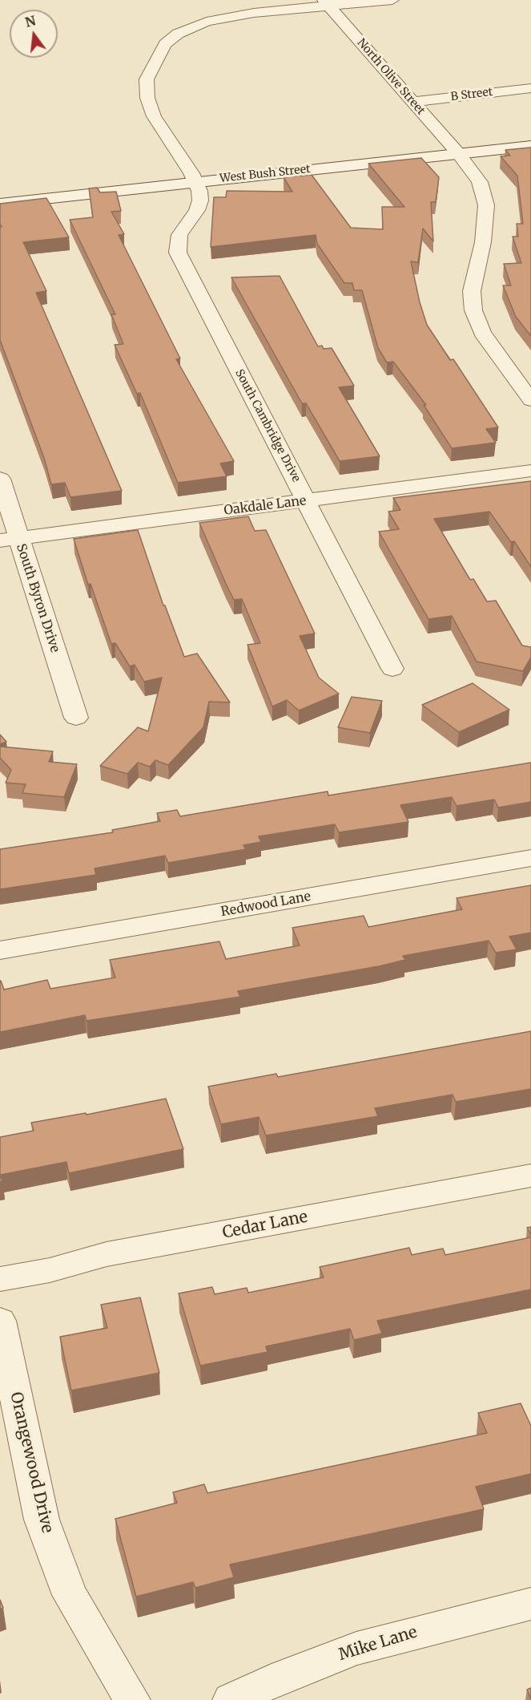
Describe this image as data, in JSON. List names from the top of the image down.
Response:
{
  "streets": {
    "main road": ["West Bush Street"],
    "street": [
      "North Olive Street",
      "B Street",
      "South Cambridge Drive",
      "Oakdale Lane",
      "South Byron Drive",
      "Redwood Lane",
      "Cedar Lane",
      "Orangewood Drive",
      "Mike Lane"
    ]
  },
  "crossings": [
    ["North Olive Street", "B Street"],
    ["North Olive Street", "West Bush Street"],
    ["West Bush Street", "South Cambridge Drive"],
    ["South Cambridge Drive", "Oakdale Lane"],
    ["Oakdale Lane", "South Byron Drive"]
  ],
  "north": "top"
}
